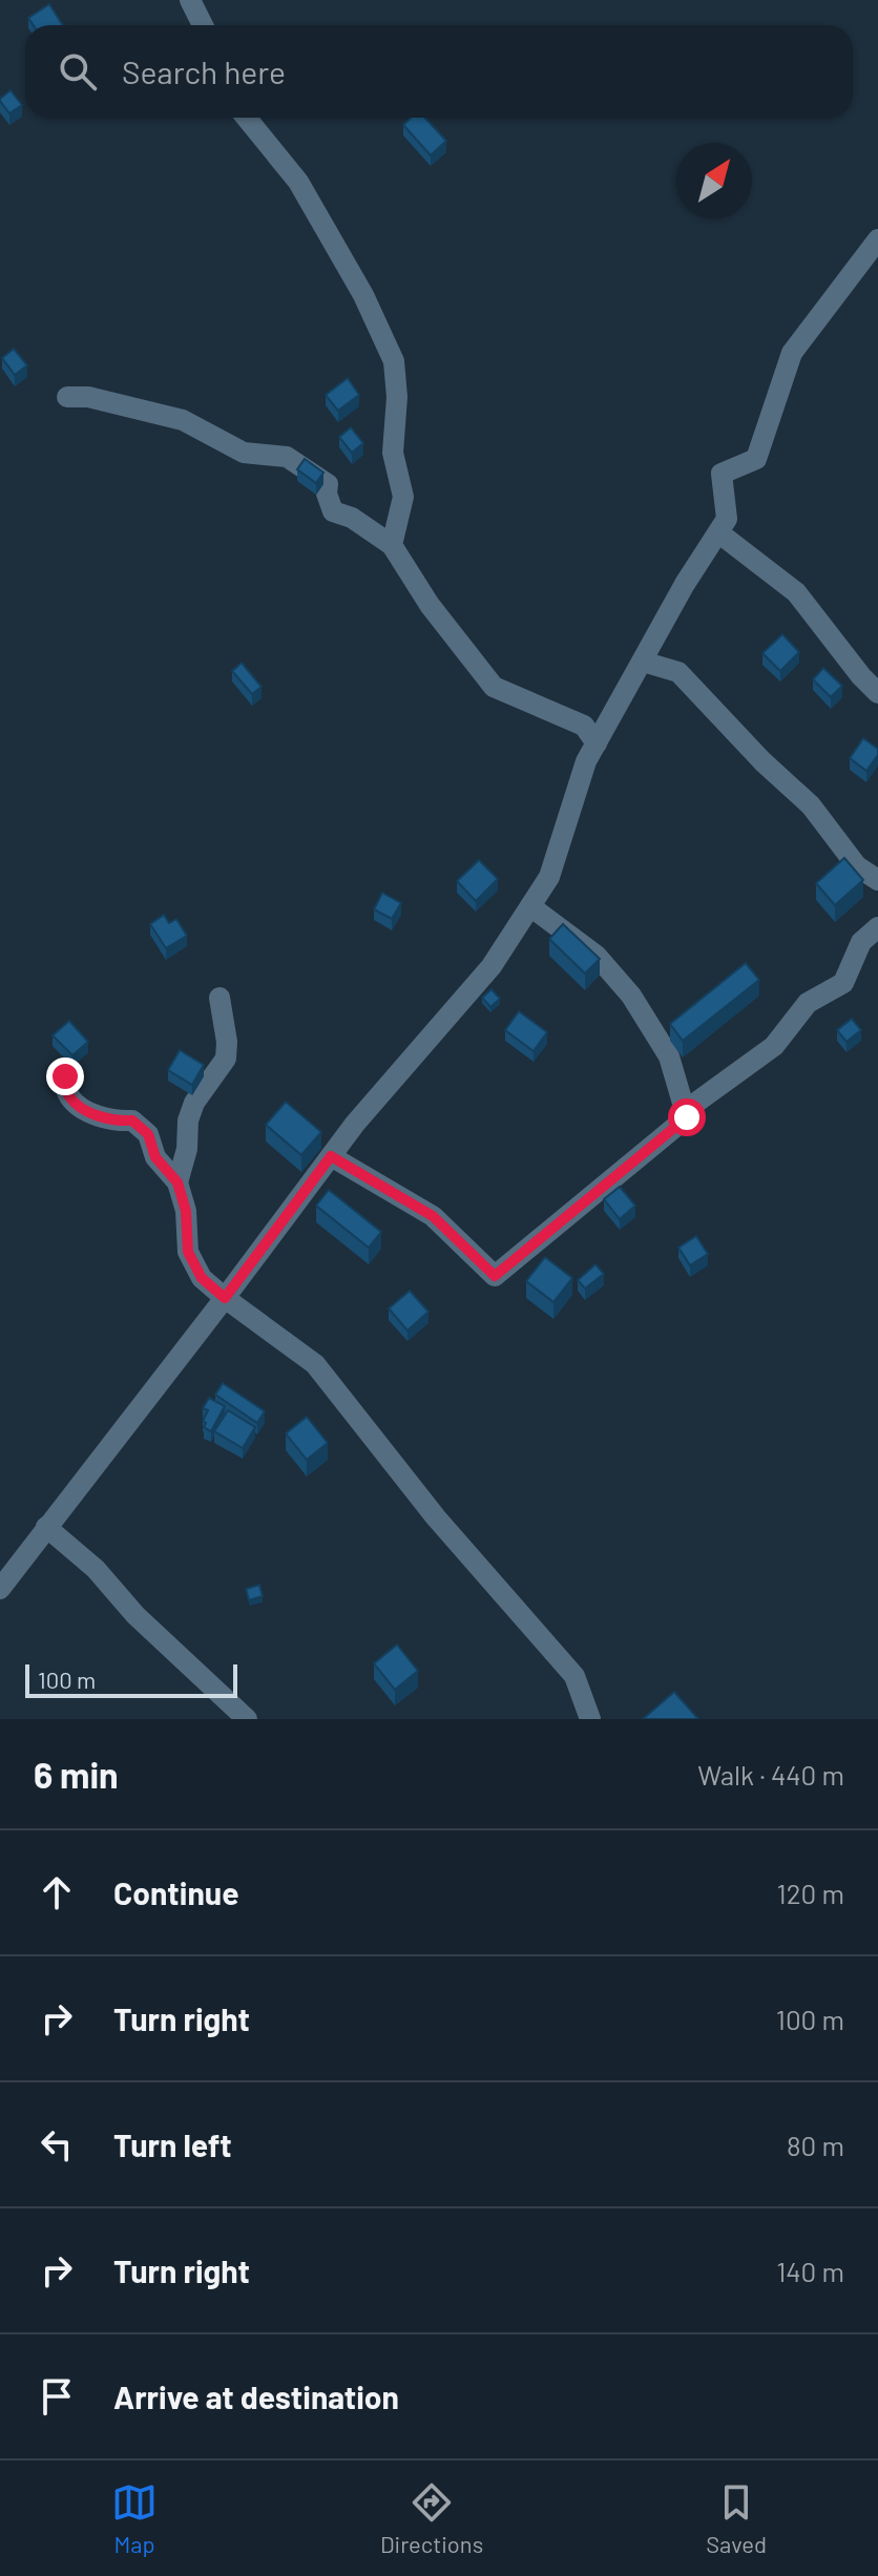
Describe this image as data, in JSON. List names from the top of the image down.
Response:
{
  "scale_bar": "100 m",
  "north": "top right",
  "page": {
    "search": "Search here",
    "scale": "100 m",
    "heading": ["6 min", "Walk · 440 m"],
    "list": [
      ["Continue", "120 m"],
      ["Turn right", "100 m"],
      ["Turn left", "80 m"],
      ["Turn right", "140 m"],
      "Arrive at destination"
    ],
    "nav": ["Map", "Directions", "Saved"]
  }
}
